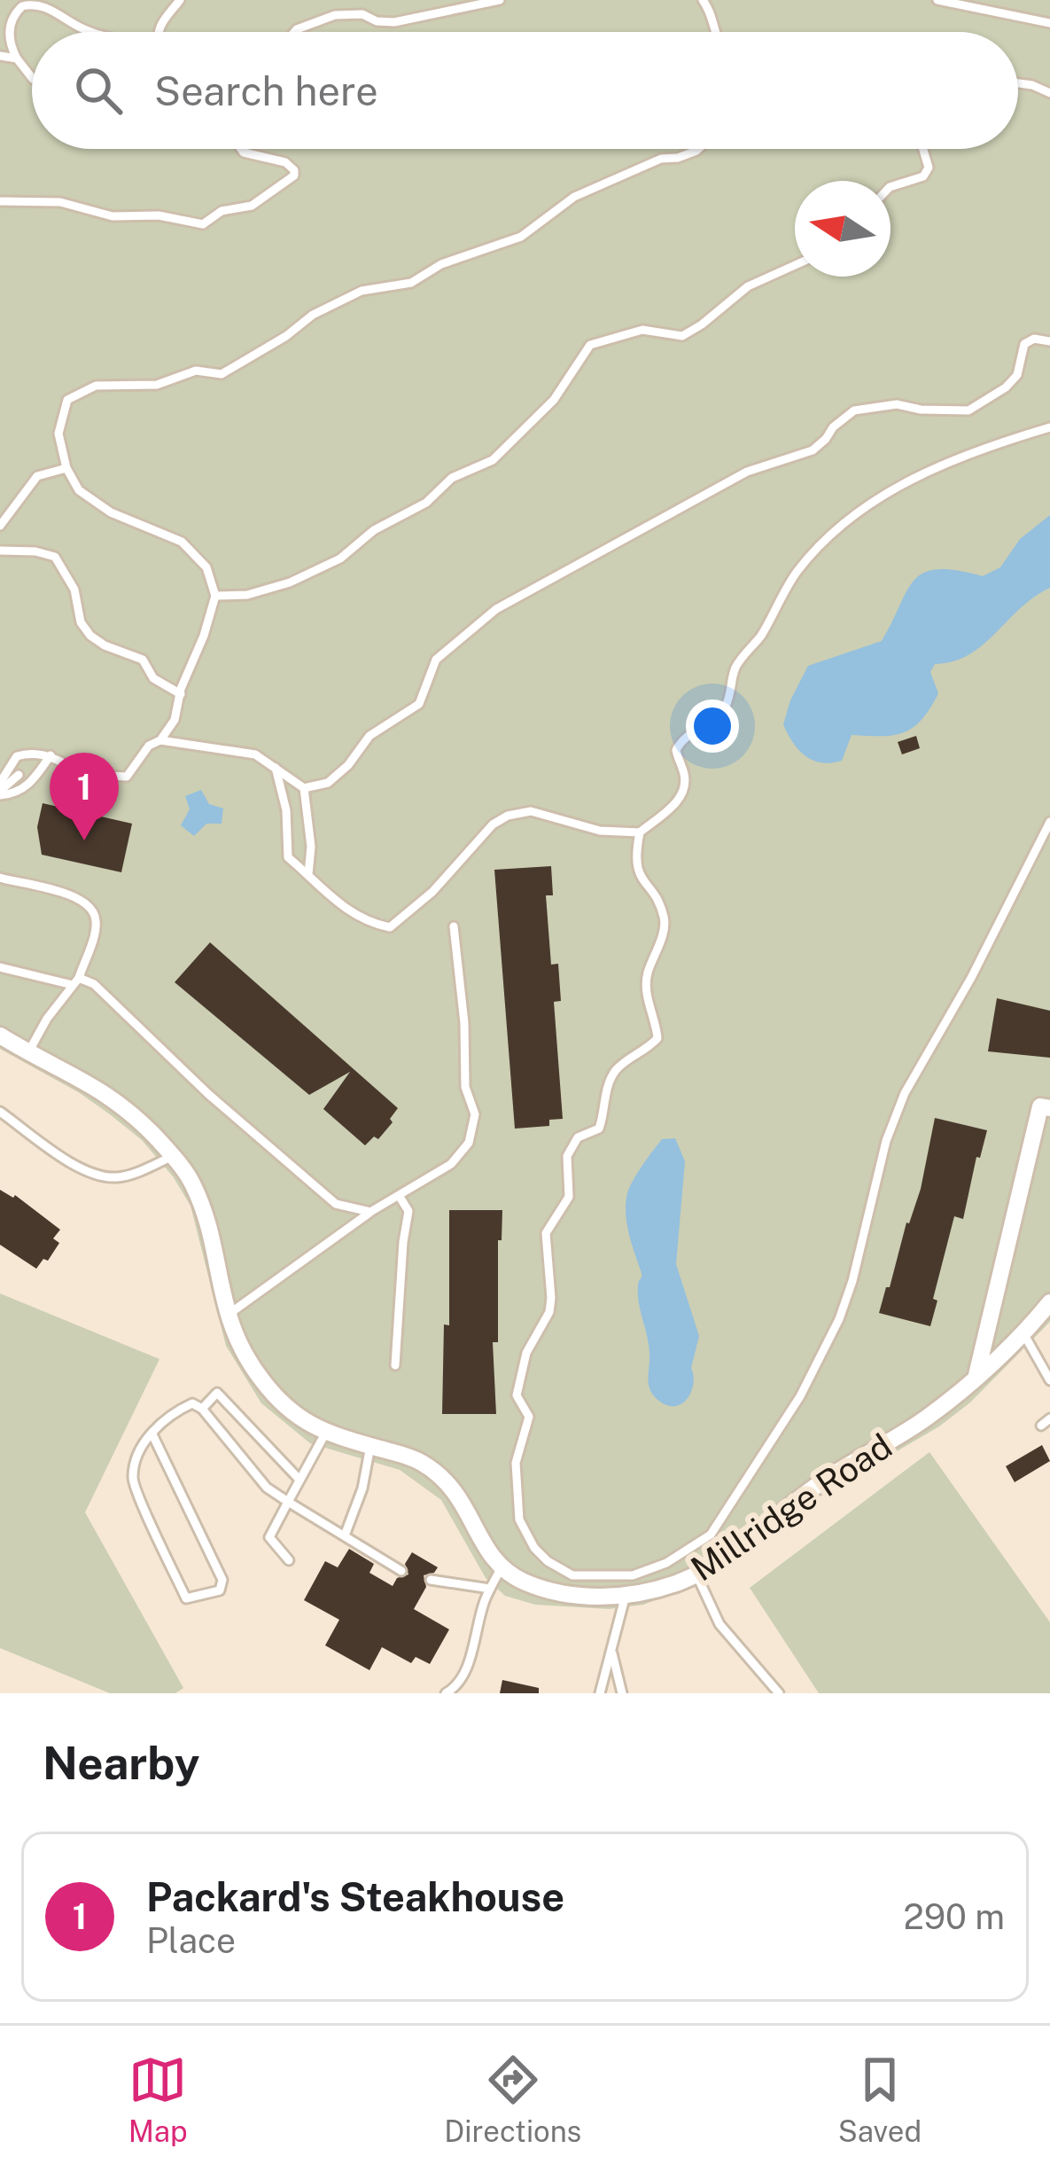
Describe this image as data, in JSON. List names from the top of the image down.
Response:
{
  "streets": {
    "street": ["Millridge Road"]
  },
  "north": "left",
  "page": {
    "search": "Search here",
    "pins": "1",
    "heading": "Nearby",
    "list": [
      {
        "mark": "1",
        "name": "Packard's Steakhouse",
        "note": "Place",
        "value": "290 m"
      }
    ],
    "nav": ["Map", "Directions", "Saved"]
  }
}
